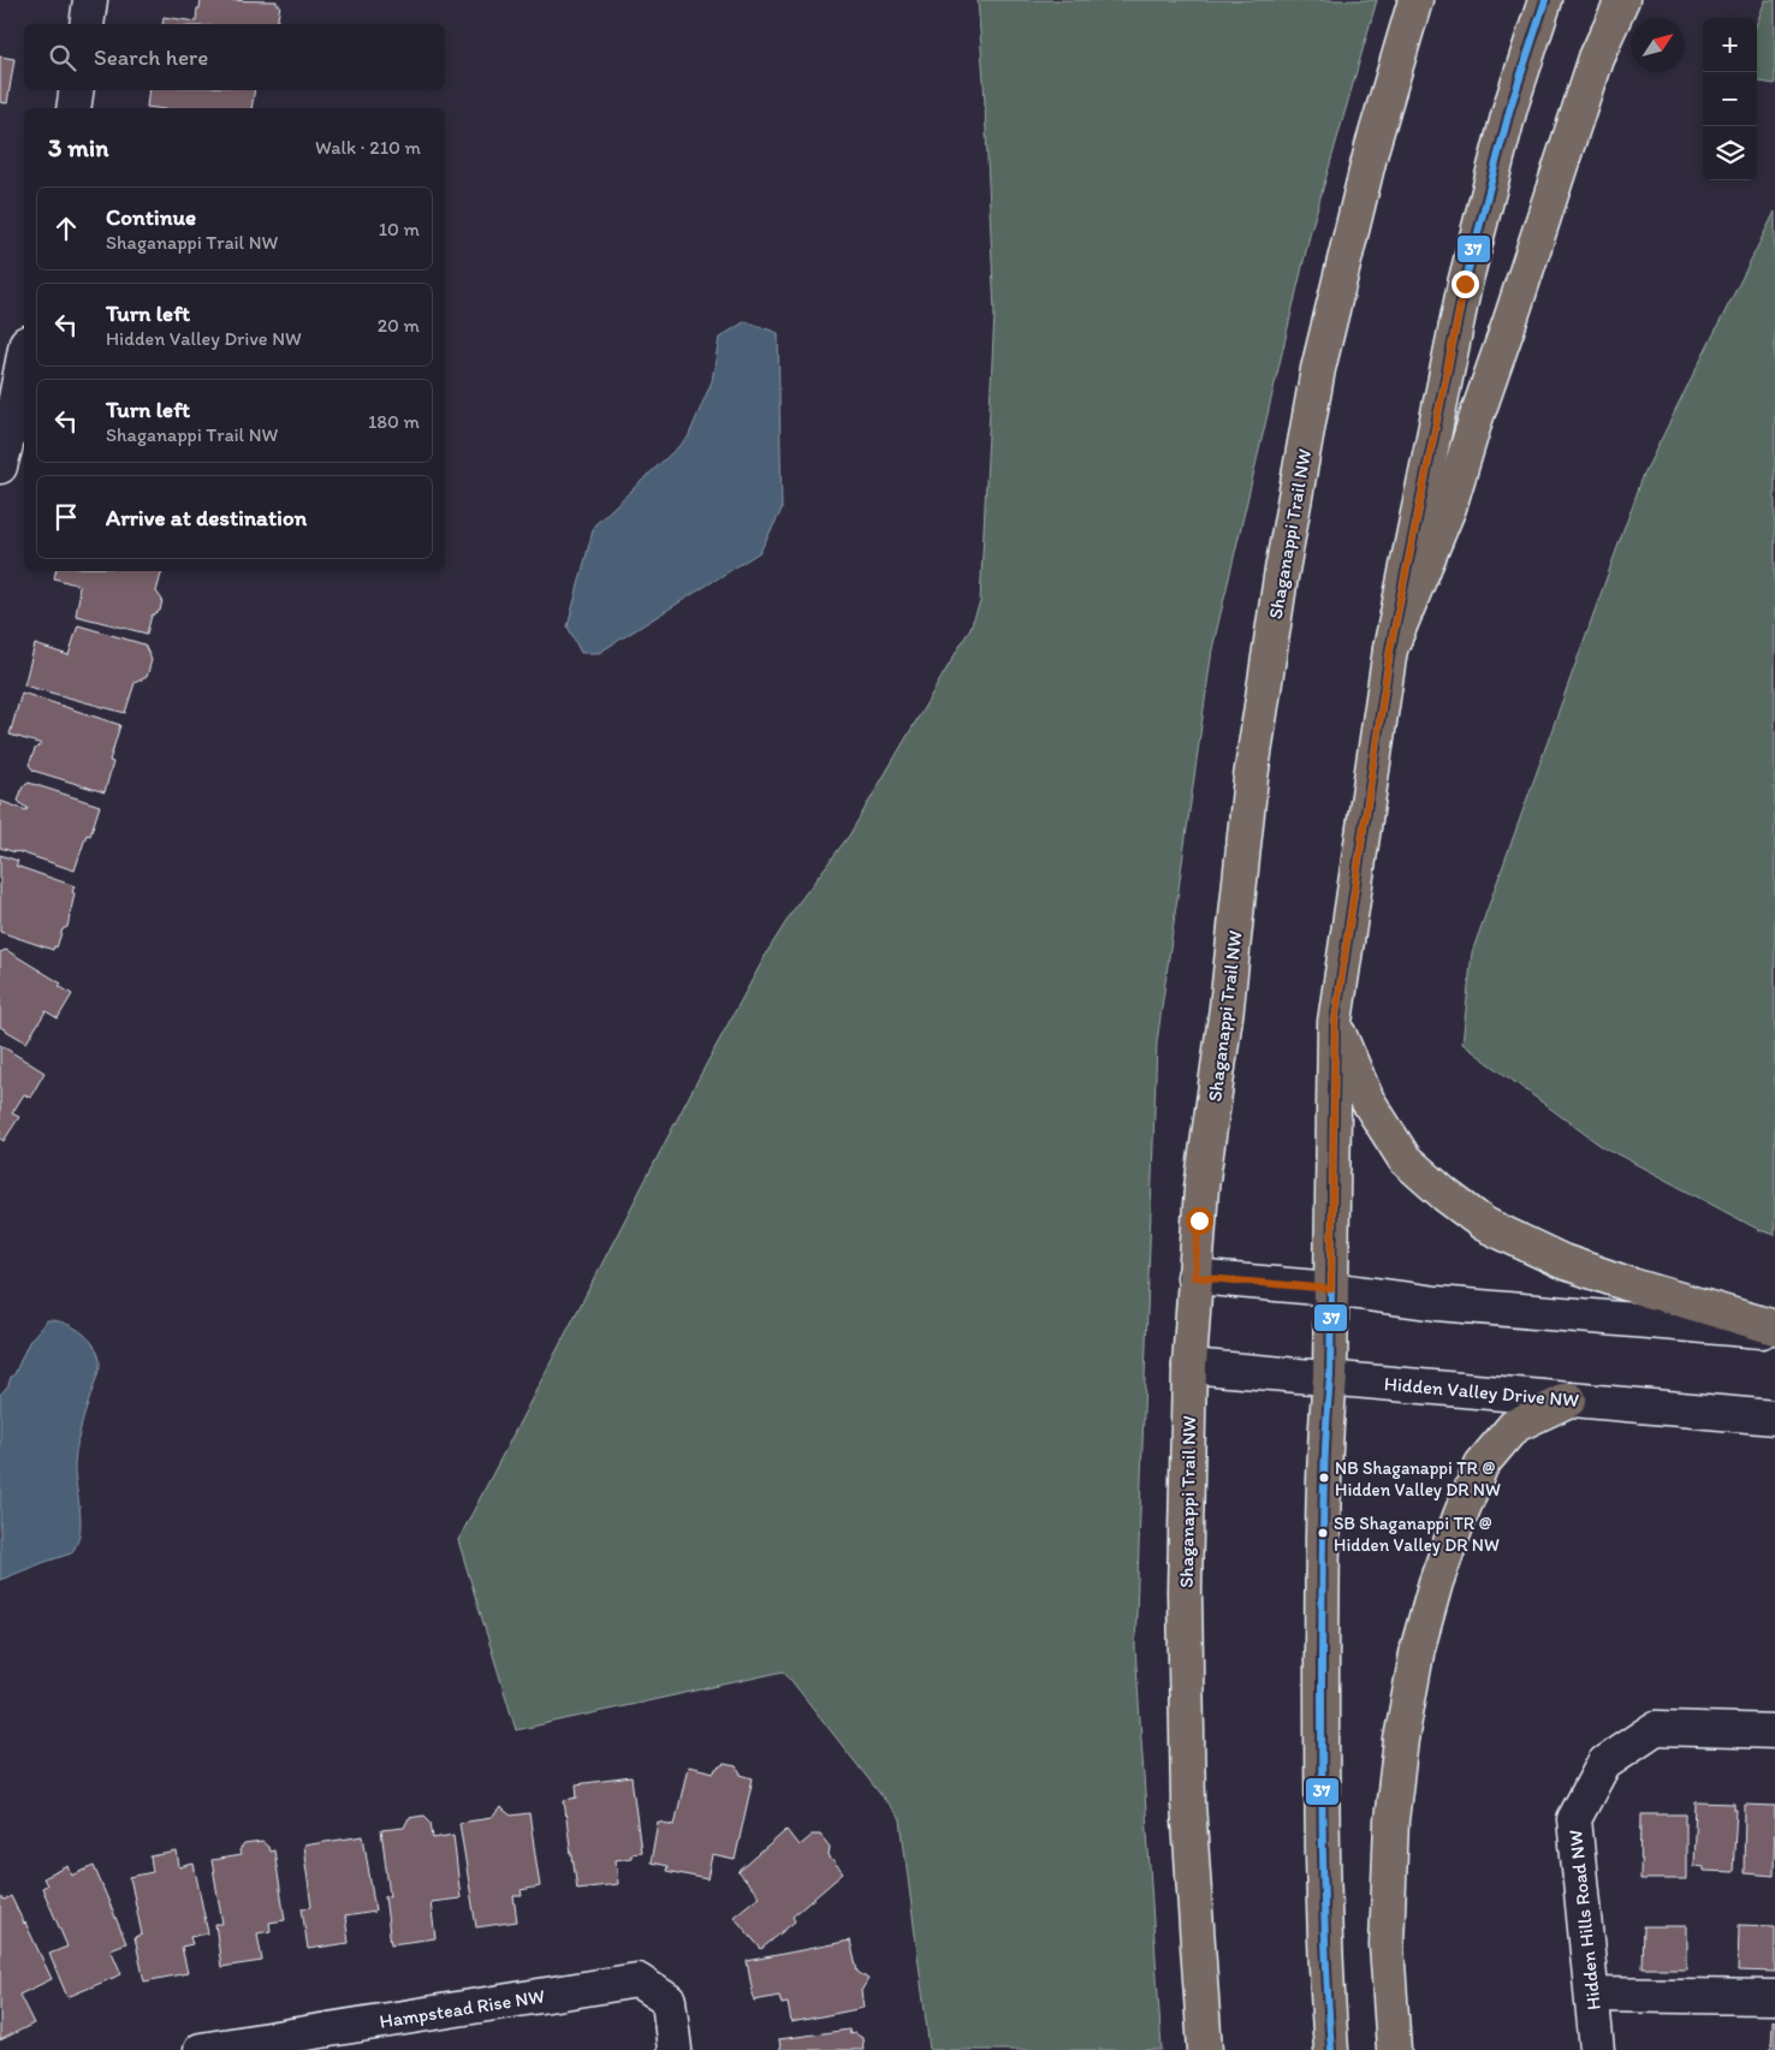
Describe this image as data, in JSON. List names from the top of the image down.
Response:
{
  "streets": {
    "main road": ["Shaganappi Trail NW"],
    "street": ["Hidden Valley Drive NW", "Hidden Hills Road NW", "Hampstead Rise NW"]
  },
  "crossings": [
    ["Shaganappi Trail NW", "Hidden Valley Drive NW"]
  ],
  "places": ["NB Shaganappi TR @ Hidden Valley DR NW", "SB Shaganappi TR @ Hidden Valley DR NW"],
  "lines": ["transit line 37"],
  "north": "top right",
  "page": {
    "map_buttons": ["+", "−"],
    "search": "Search here",
    "heading": ["3 min", "Walk · 210 m"],
    "list": [
      ["Continue", "Shaganappi Trail NW", "10 m"],
      ["Turn left", "Hidden Valley Drive NW", "20 m"],
      ["Turn left", "Shaganappi Trail NW", "180 m"],
      "Arrive at destination"
    ]
  }
}
